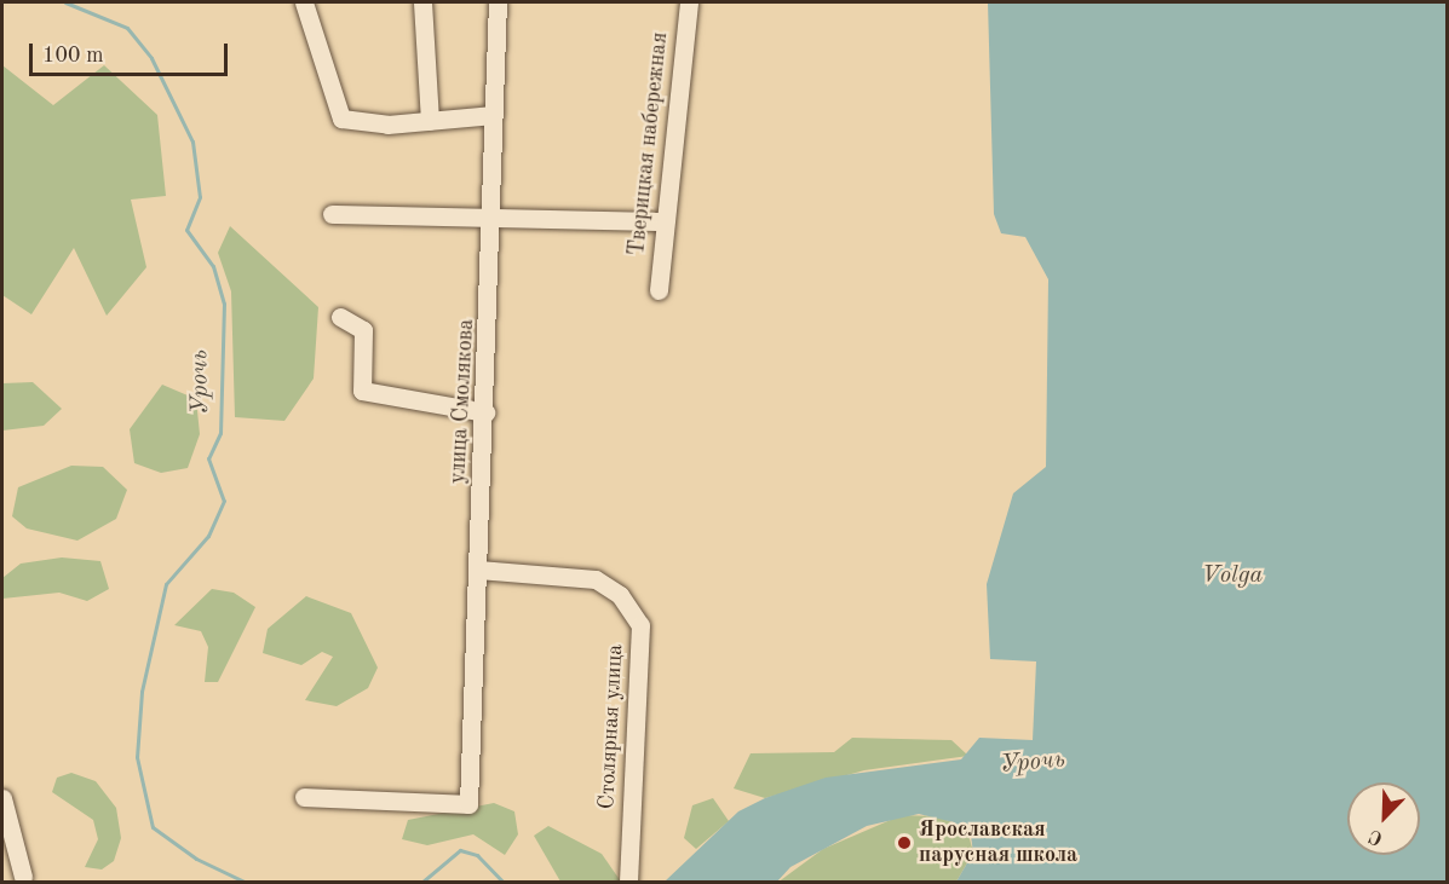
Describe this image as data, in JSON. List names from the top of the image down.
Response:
{
  "streets": {
    "street": ["Тверицкая набережная", "улица Смолякова", "Столярная улица"]
  },
  "crossings": [
    ["улица Смолякова", "Столярная улица"]
  ],
  "water": ["Урочь", "Volga"],
  "places": ["Ярославская парусная школа"],
  "scale_bar": "100 m",
  "north": "bottom left"
}
